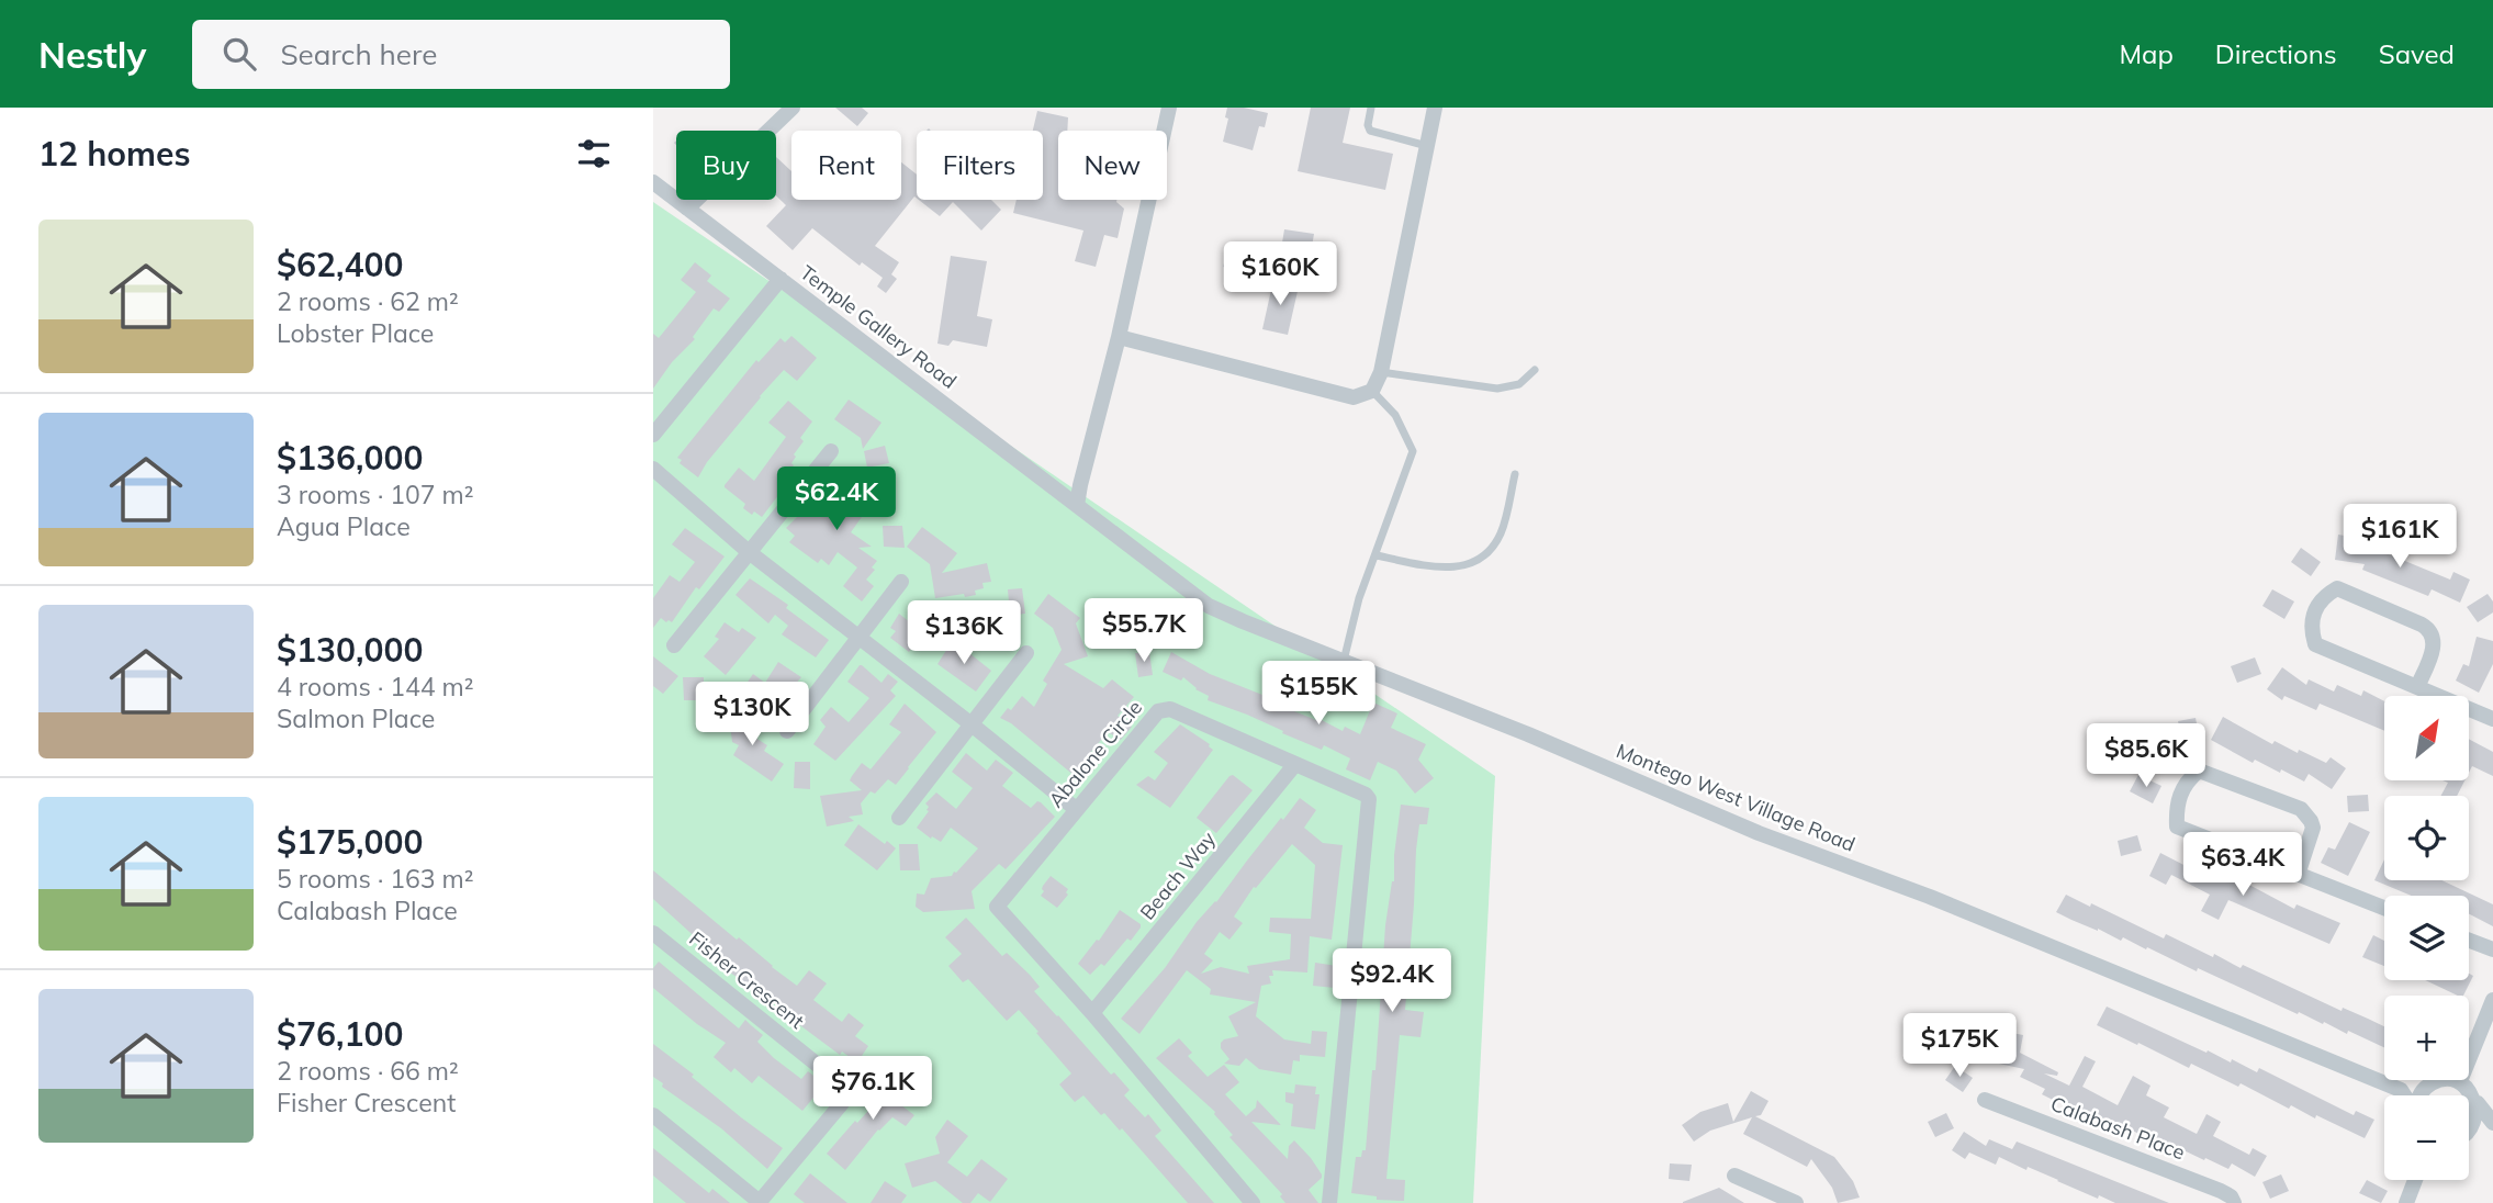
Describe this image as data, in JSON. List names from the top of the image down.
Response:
{
  "streets": {
    "street": [
      "Temple Gallery Road",
      "Abalone Circle",
      "Montego West Village Road",
      "Beach Way",
      "Fisher Crescent",
      "Calabash Place"
    ]
  },
  "crossings": [
    ["Temple Gallery Road", "Montego West Village Road"],
    ["Abalone Circle", "Beach Way"]
  ],
  "north": "top right",
  "page": {
    "header": "Nestly",
    "search": "Search here",
    "nav": ["Map", "Directions", "Saved"],
    "heading": "12 homes",
    "chip": [
      "Buy",
      "Rent",
      "Filters",
      "New"
    ],
    "list": [
      {
        "name": "$62,400",
        "note": "2 rooms · 62 m² · Lobster Place"
      },
      {
        "name": "$136,000",
        "note": "3 rooms · 107 m² · Agua Place"
      },
      {
        "name": "$130,000",
        "note": "4 rooms · 144 m² · Salmon Place"
      },
      {
        "name": "$175,000",
        "note": "5 rooms · 163 m² · Calabash Place"
      },
      {
        "name": "$76,100",
        "note": "2 rooms · 66 m² · Fisher Crescent"
      }
    ],
    "price": [
      "$160K",
      "$62.4K",
      "$161K",
      "$55.7K",
      "$136K",
      "$155K",
      "$130K",
      "$85.6K",
      "$63.4K",
      "$92.4K",
      "$175K",
      "$76.1K"
    ],
    "map_buttons": ["+", "−"]
  }
}
